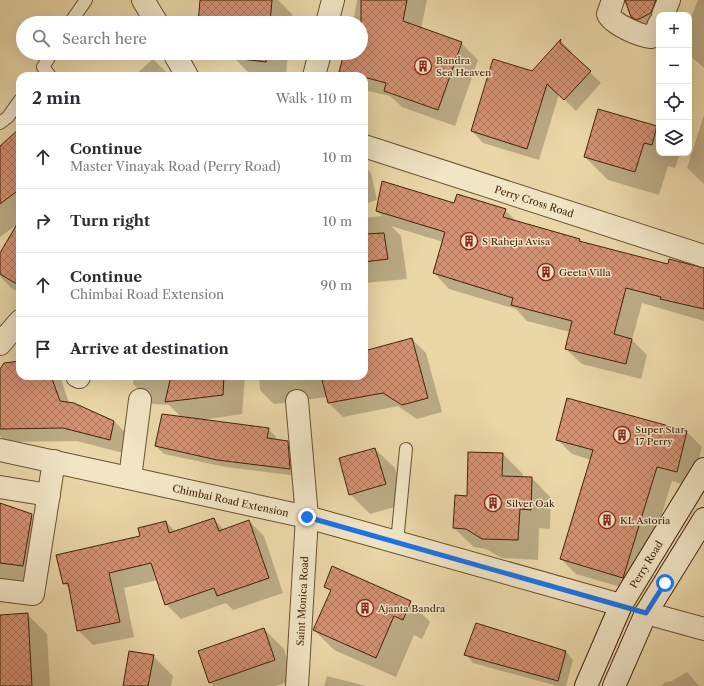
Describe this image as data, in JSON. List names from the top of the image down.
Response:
{
  "streets": {
    "street": [
      "Perry Cross Road",
      "Chimbai Road Extension",
      "Perry Road",
      "Saint Monica Road"
    ]
  },
  "crossings": [
    ["Chimbai Road Extension", "Perry Road"],
    ["Chimbai Road Extension", "Saint Monica Road"]
  ],
  "places": {
    "building": [
      "Bandra Sea Heaven",
      "S Raheja Avisa",
      "Geeta Villa",
      "Super Star 17 Perry",
      "Silver Oak",
      "KL Astoria",
      "Ajanta Bandra"
    ]
  },
  "page": {
    "map_buttons": ["+", "−"],
    "search": "Search here",
    "heading": ["2 min", "Walk · 110 m"],
    "list": [
      ["Continue", "Master Vinayak Road (Perry Road)", "10 m"],
      ["Turn right", "10 m"],
      ["Continue", "Chimbai Road Extension", "90 m"],
      "Arrive at destination"
    ]
  }
}
